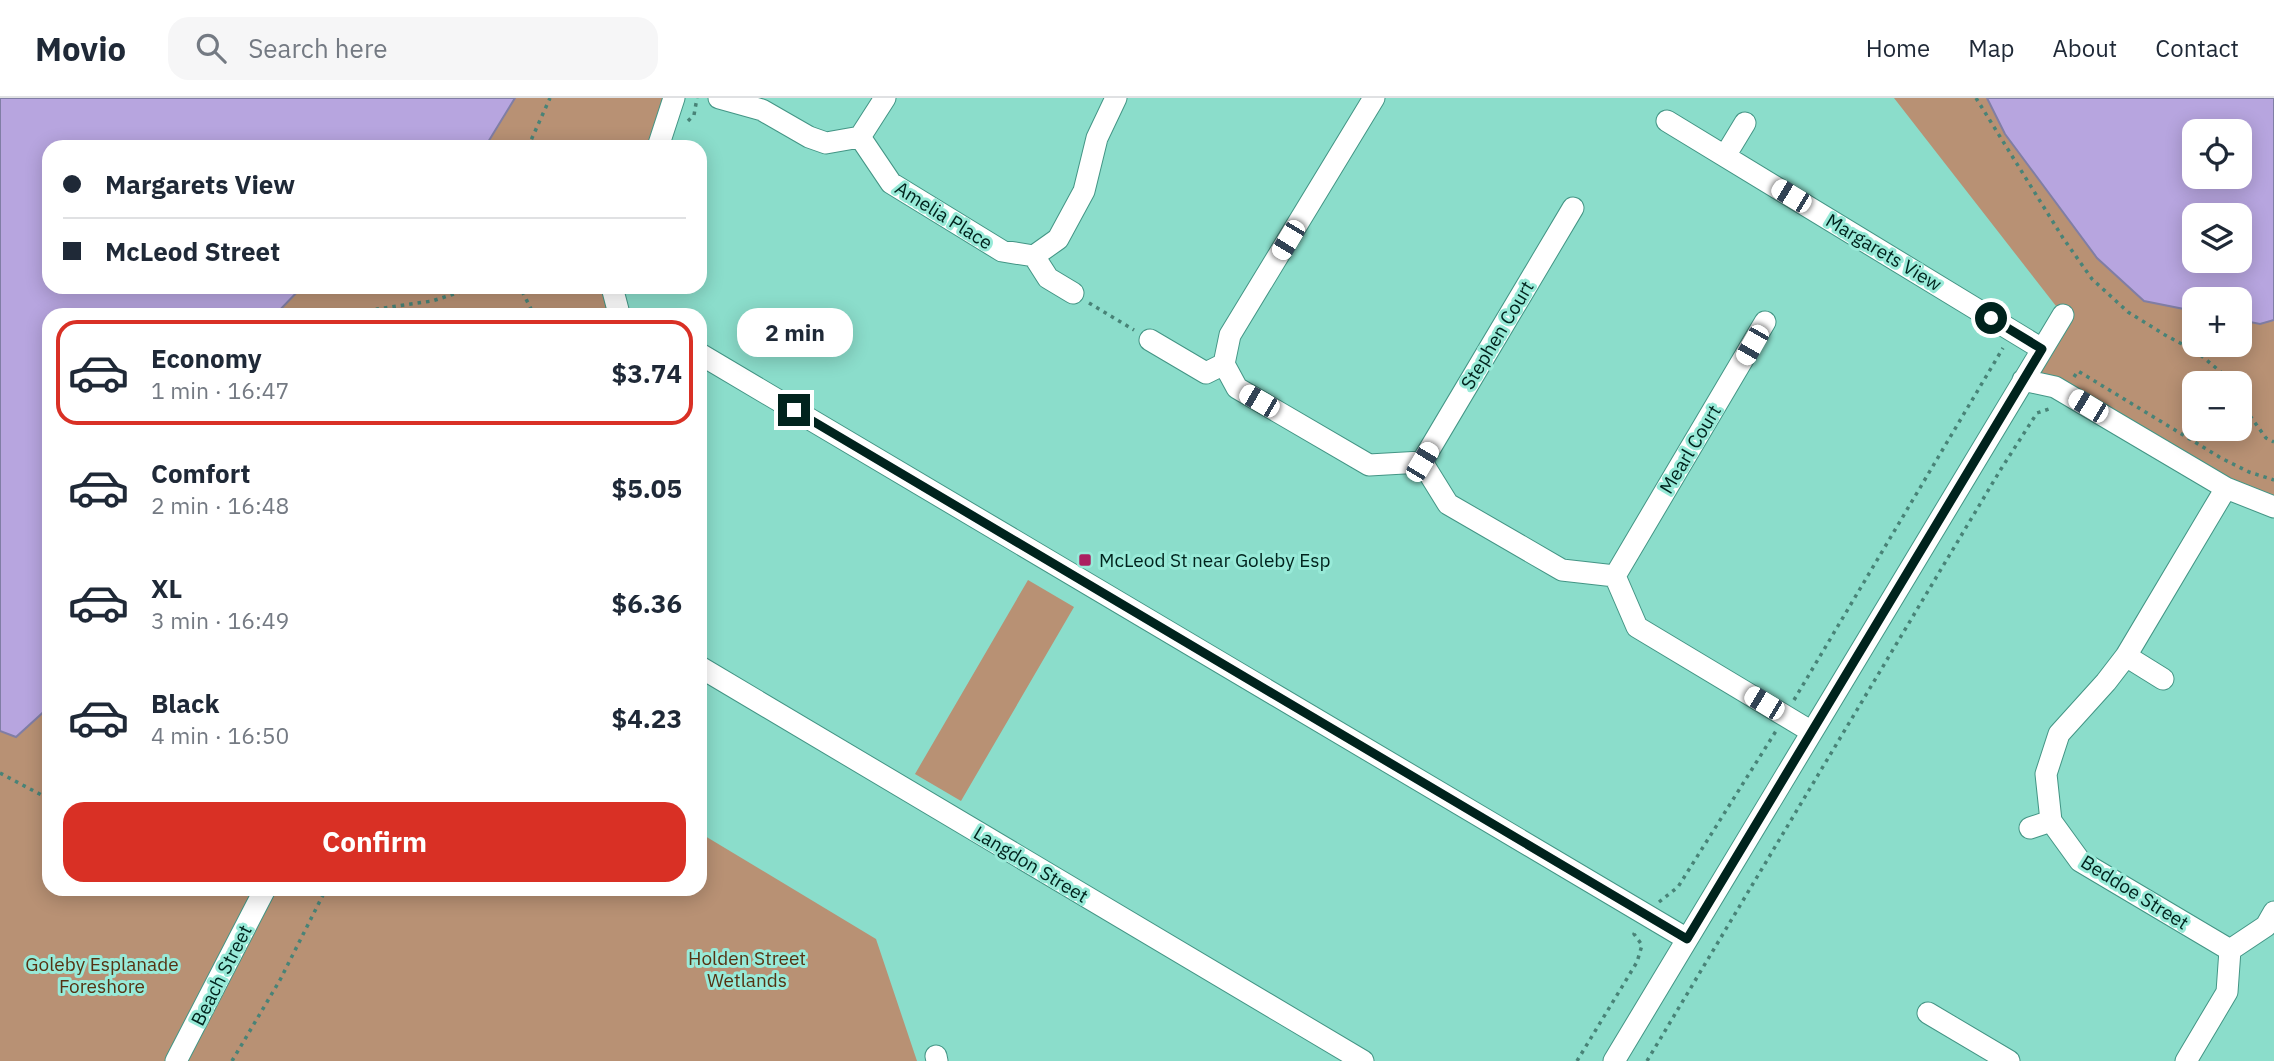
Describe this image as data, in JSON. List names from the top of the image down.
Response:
{
  "streets": {
    "street": [
      "Amelia Place",
      "Margarets View",
      "Stephen Court",
      "Mearl Court",
      "Langdon Street",
      "Beddoe Street",
      "Beach Street"
    ]
  },
  "parks": ["Holden Street Wetlands", "Goleby Esplanade Foreshore"],
  "places": {
    "transit": ["McLeod St near Goleby Esp"]
  },
  "page": {
    "header": "Movio",
    "search": "Search here",
    "nav": [
      "Home",
      "Map",
      "About",
      "Contact"
    ],
    "map_buttons": ["+", "−"],
    "banner": ["Margarets View", "McLeod Street"],
    "bubble": "2 min",
    "list": [
      {
        "name": "Economy",
        "note": "1 min · 16:47",
        "value": "$3.74"
      },
      {
        "name": "Comfort",
        "note": "2 min · 16:48",
        "value": "$5.05"
      },
      {
        "name": "XL",
        "note": "3 min · 16:49",
        "value": "$6.36"
      },
      {
        "name": "Black",
        "note": "4 min · 16:50",
        "value": "$4.23"
      }
    ],
    "buttons": "Confirm"
  }
}
